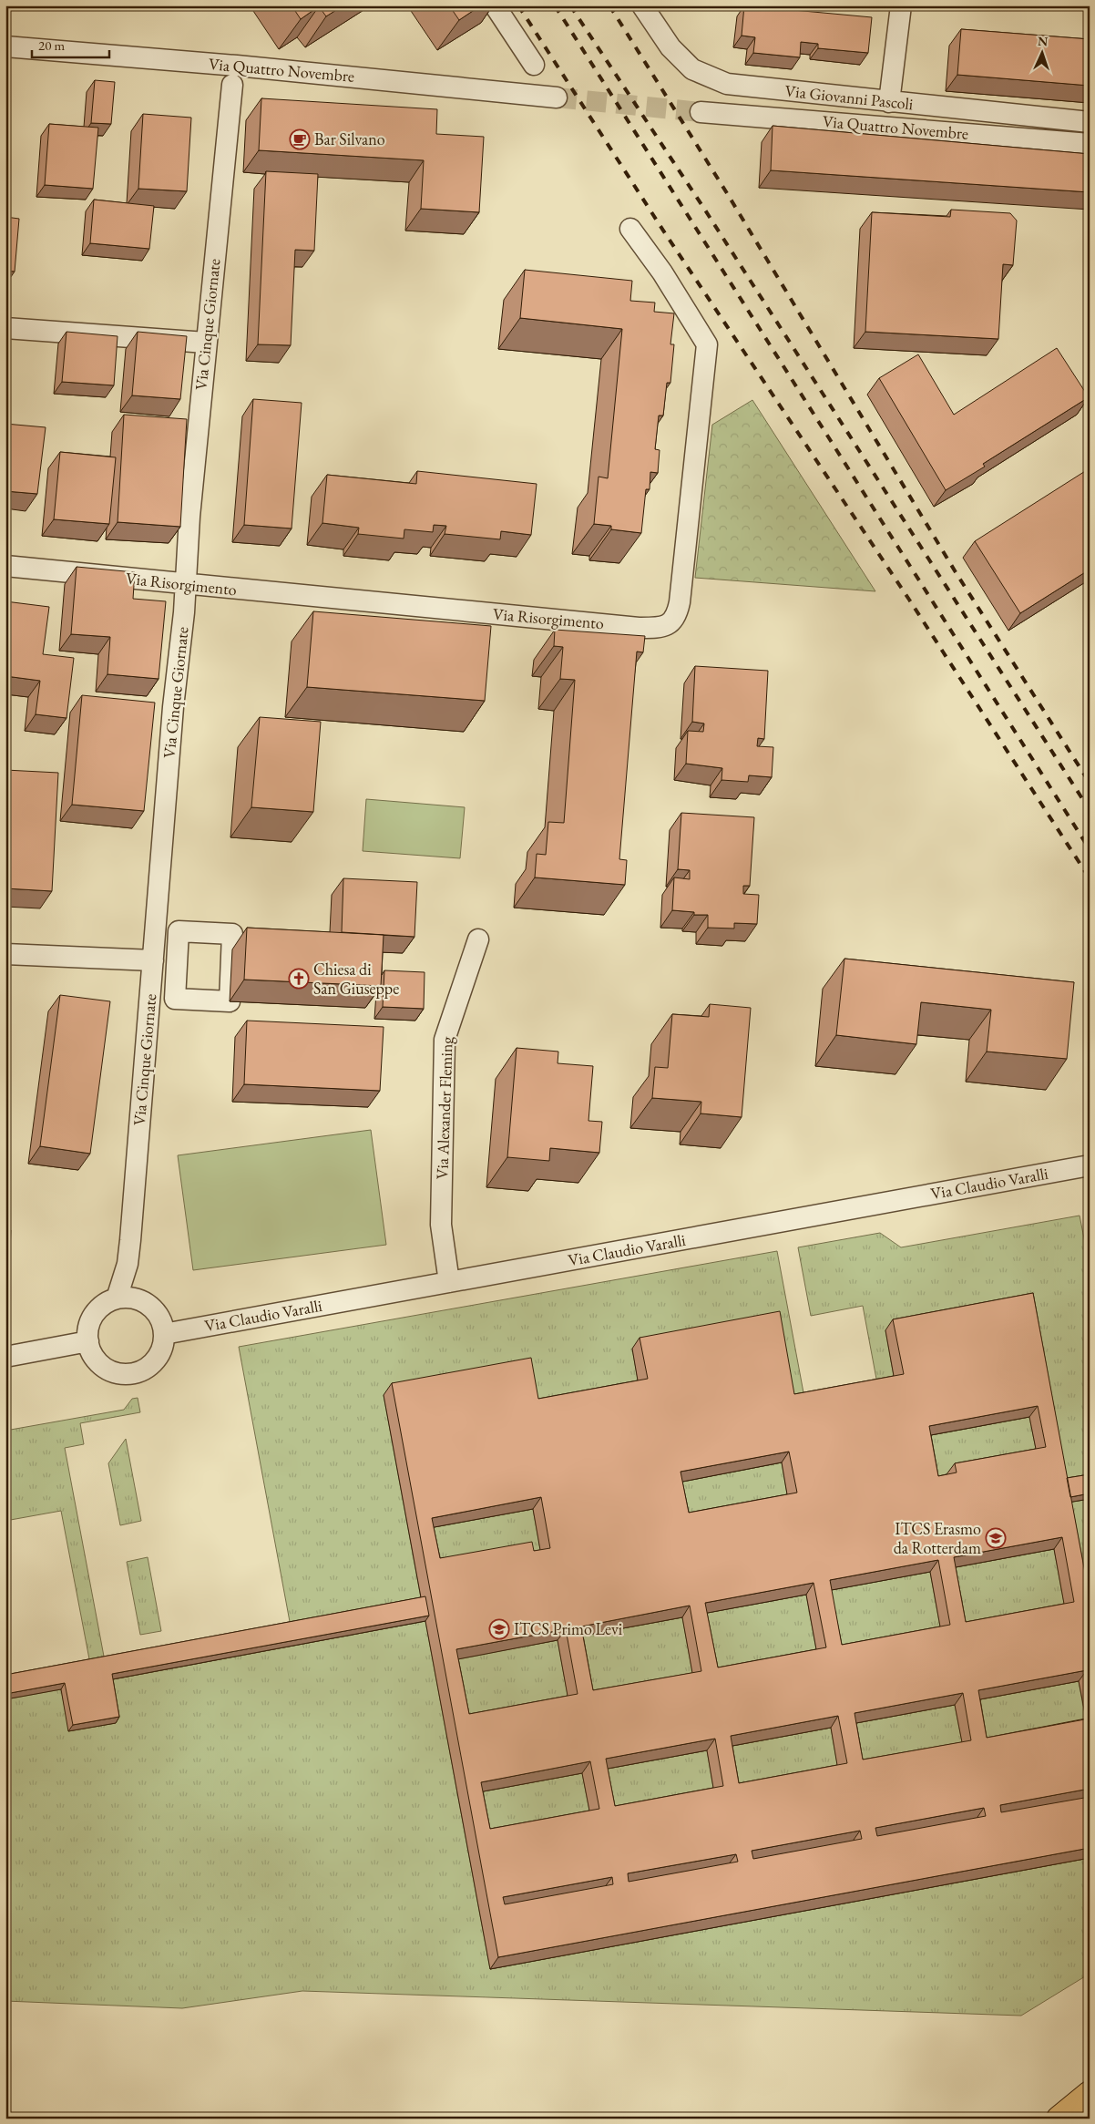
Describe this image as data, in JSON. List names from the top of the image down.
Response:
{
  "streets": {
    "street": [
      "Via Quattro Novembre",
      "Via Giovanni Pascoli",
      "Via Cinque Giornate",
      "Via Risorgimento",
      "Via Alexander Fleming",
      "Via Claudio Varalli"
    ]
  },
  "crossings": [
    ["Via Cinque Giornate", "Via Risorgimento"],
    ["Via Cinque Giornate", "Via Claudio Varalli"],
    ["Via Alexander Fleming", "Via Claudio Varalli"]
  ],
  "places": {
    "cafe": ["Bar Silvano"],
    "church": ["Chiesa di San Giuseppe"],
    "school or university": ["ITCS Erasmo da Rotterdam", "ITCS Primo Levi"]
  },
  "scale_bar": "20 m",
  "north": "top"
}
